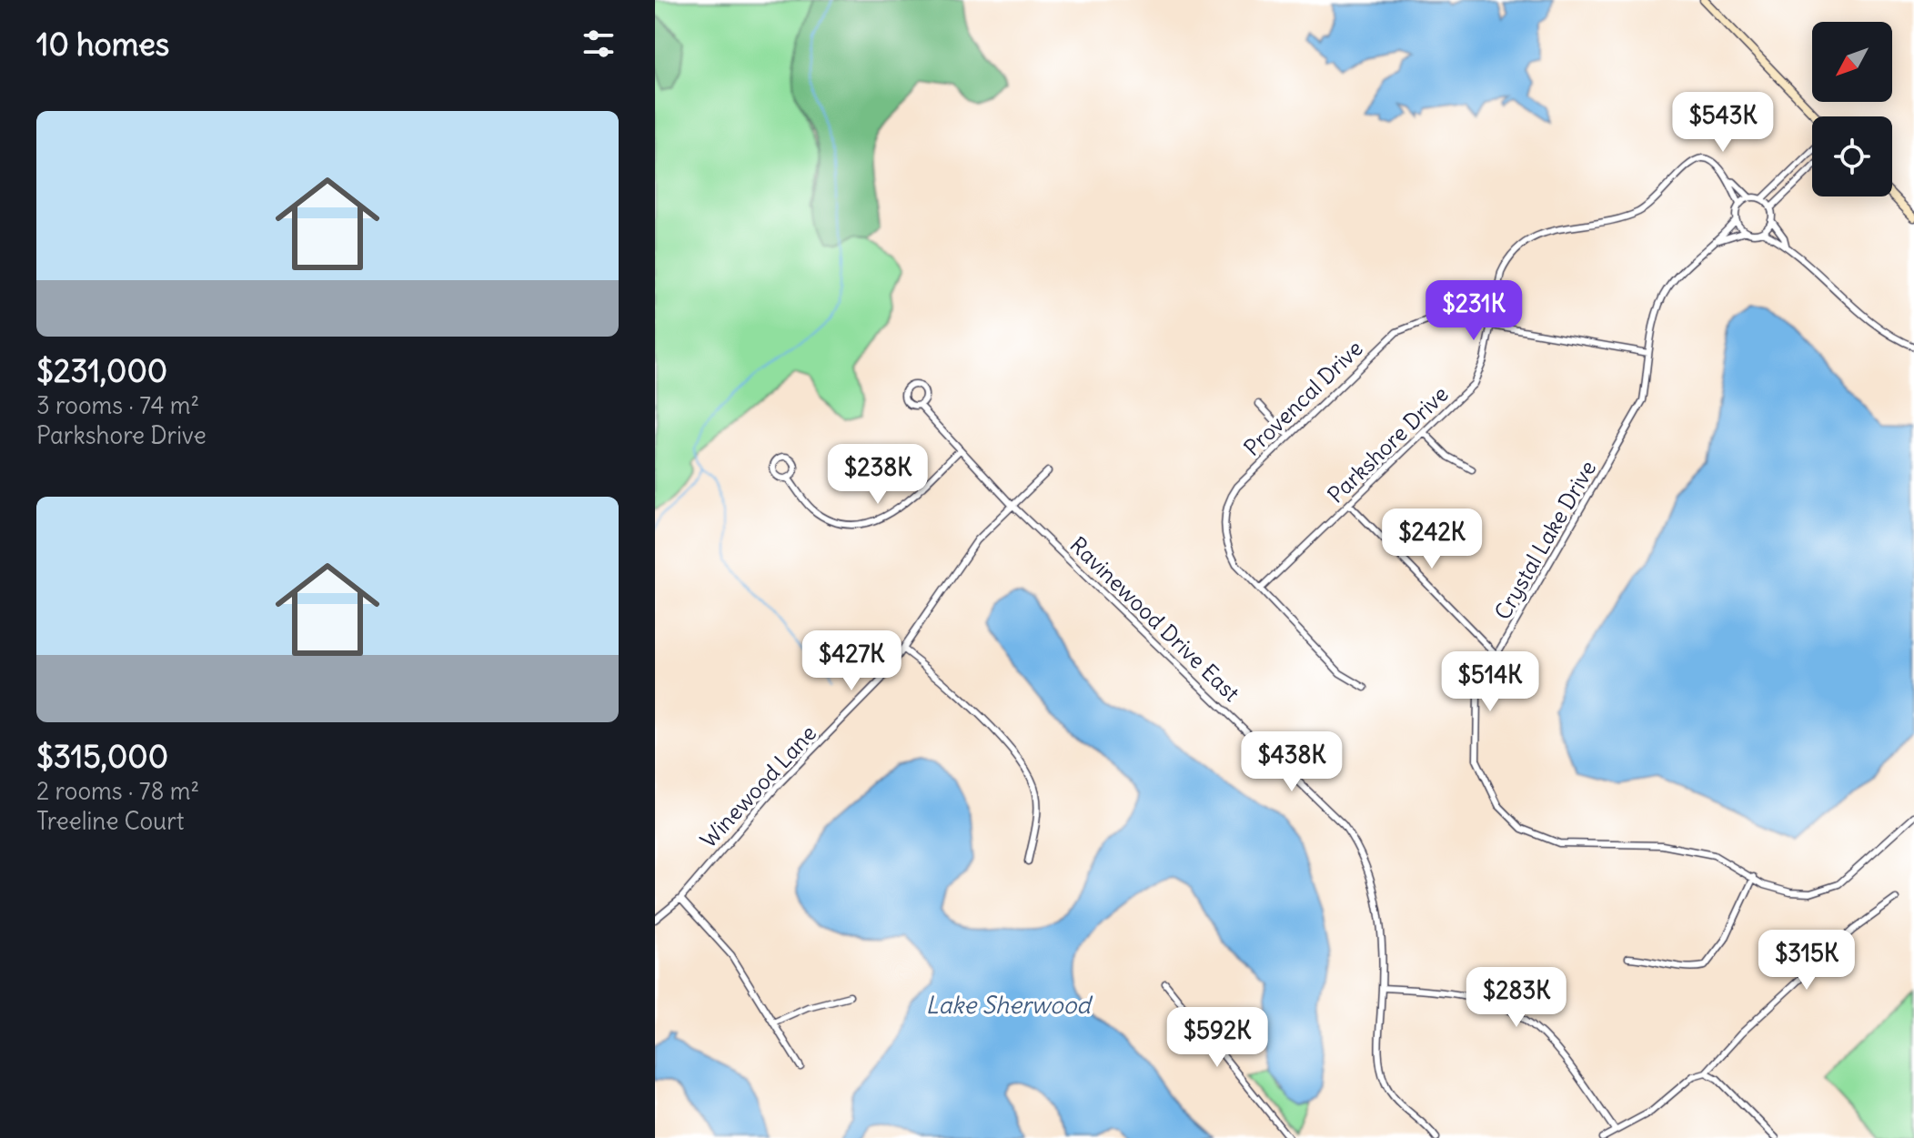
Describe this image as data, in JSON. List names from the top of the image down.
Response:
{
  "streets": {
    "street": [
      "Provencal Drive",
      "Parkshore Drive",
      "Crystal Lake Drive",
      "Ravinewood Drive East",
      "Winewood Lane"
    ]
  },
  "crossings": [
    ["Provencal Drive", "Parkshore Drive"],
    ["Provencal Drive", "Crystal Lake Drive"],
    ["Parkshore Drive", "Crystal Lake Drive"],
    ["Ravinewood Drive East", "Winewood Lane"]
  ],
  "water": ["Lake Sherwood"],
  "north": "bottom left",
  "page": {
    "heading": "10 homes",
    "list": [
      {
        "name": "$231,000",
        "note": "3 rooms · 74 m² · Parkshore Drive"
      },
      {
        "name": "$315,000",
        "note": "2 rooms · 78 m² · Treeline Court"
      }
    ],
    "price": [
      "$543K",
      "$231K",
      "$238K",
      "$242K",
      "$427K",
      "$514K",
      "$438K",
      "$315K",
      "$283K",
      "$592K"
    ]
  }
}
